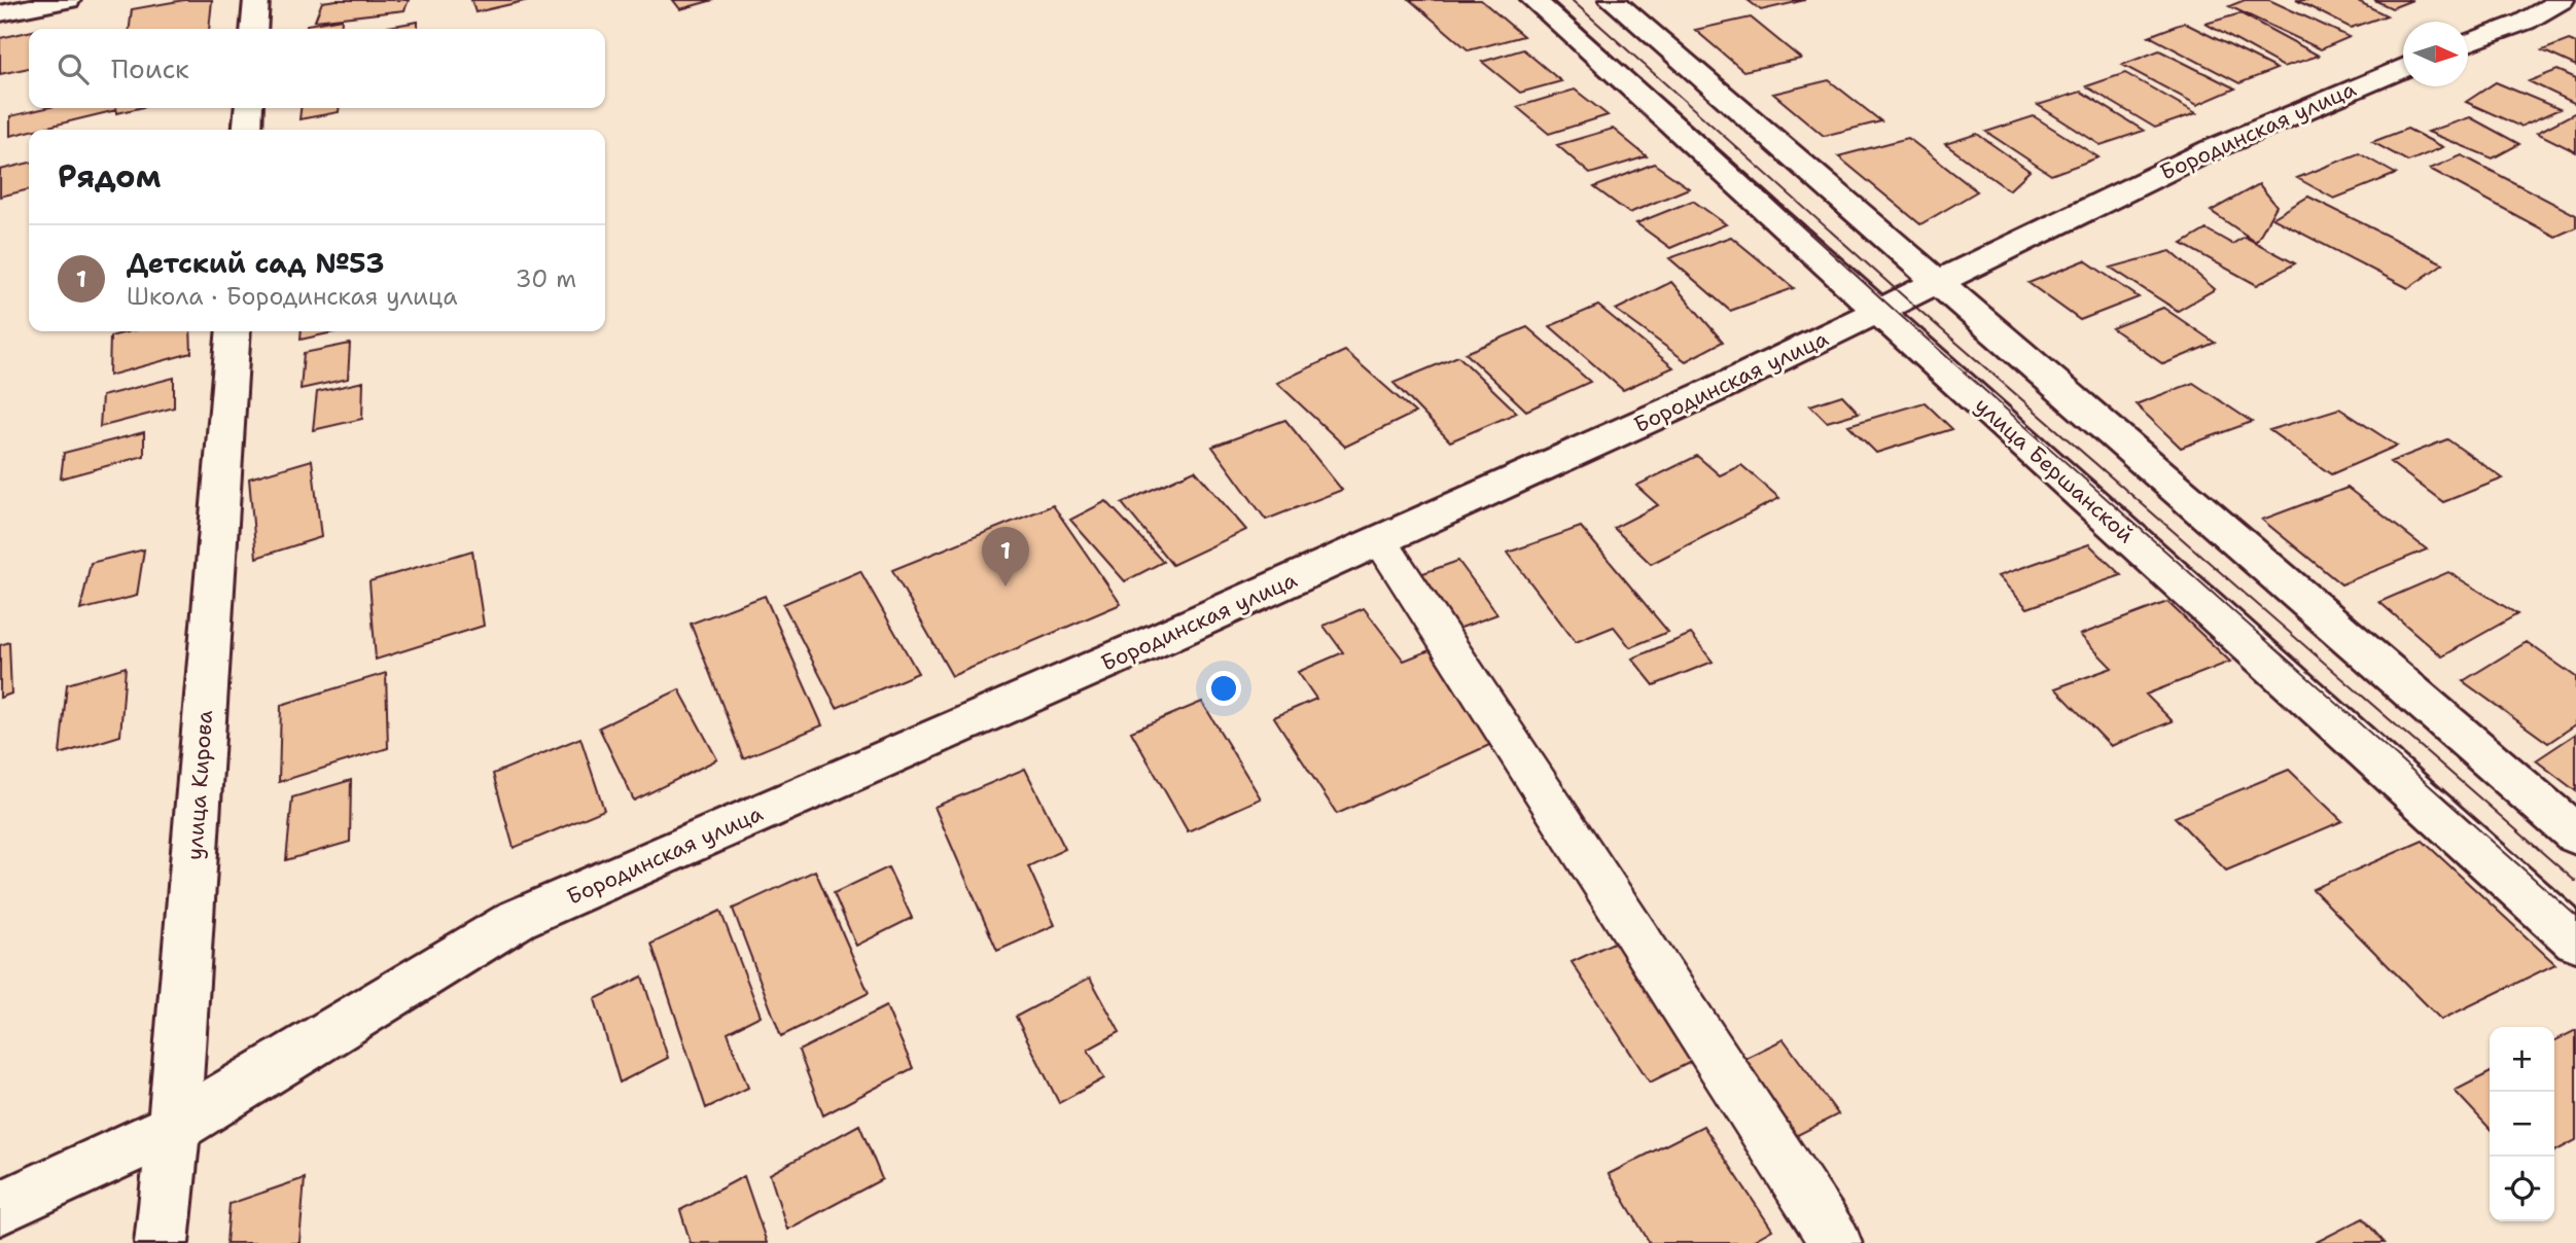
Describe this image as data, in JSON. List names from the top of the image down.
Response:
{
  "streets": {
    "street": ["Бородинская улица", "улица Бершанской", "улица Кирова"]
  },
  "crossings": [
    ["Бородинская улица", "улица Бершанской"],
    ["Бородинская улица", "улица Кирова"]
  ],
  "north": "right",
  "page": {
    "search": "Поиск",
    "heading": "Рядом",
    "list": [
      {
        "mark": "1",
        "name": "Детский сад №53",
        "note": "Школа · Бородинская улица",
        "value": "30 m"
      }
    ],
    "pins": "1",
    "map_buttons": ["+", "−"]
  }
}
